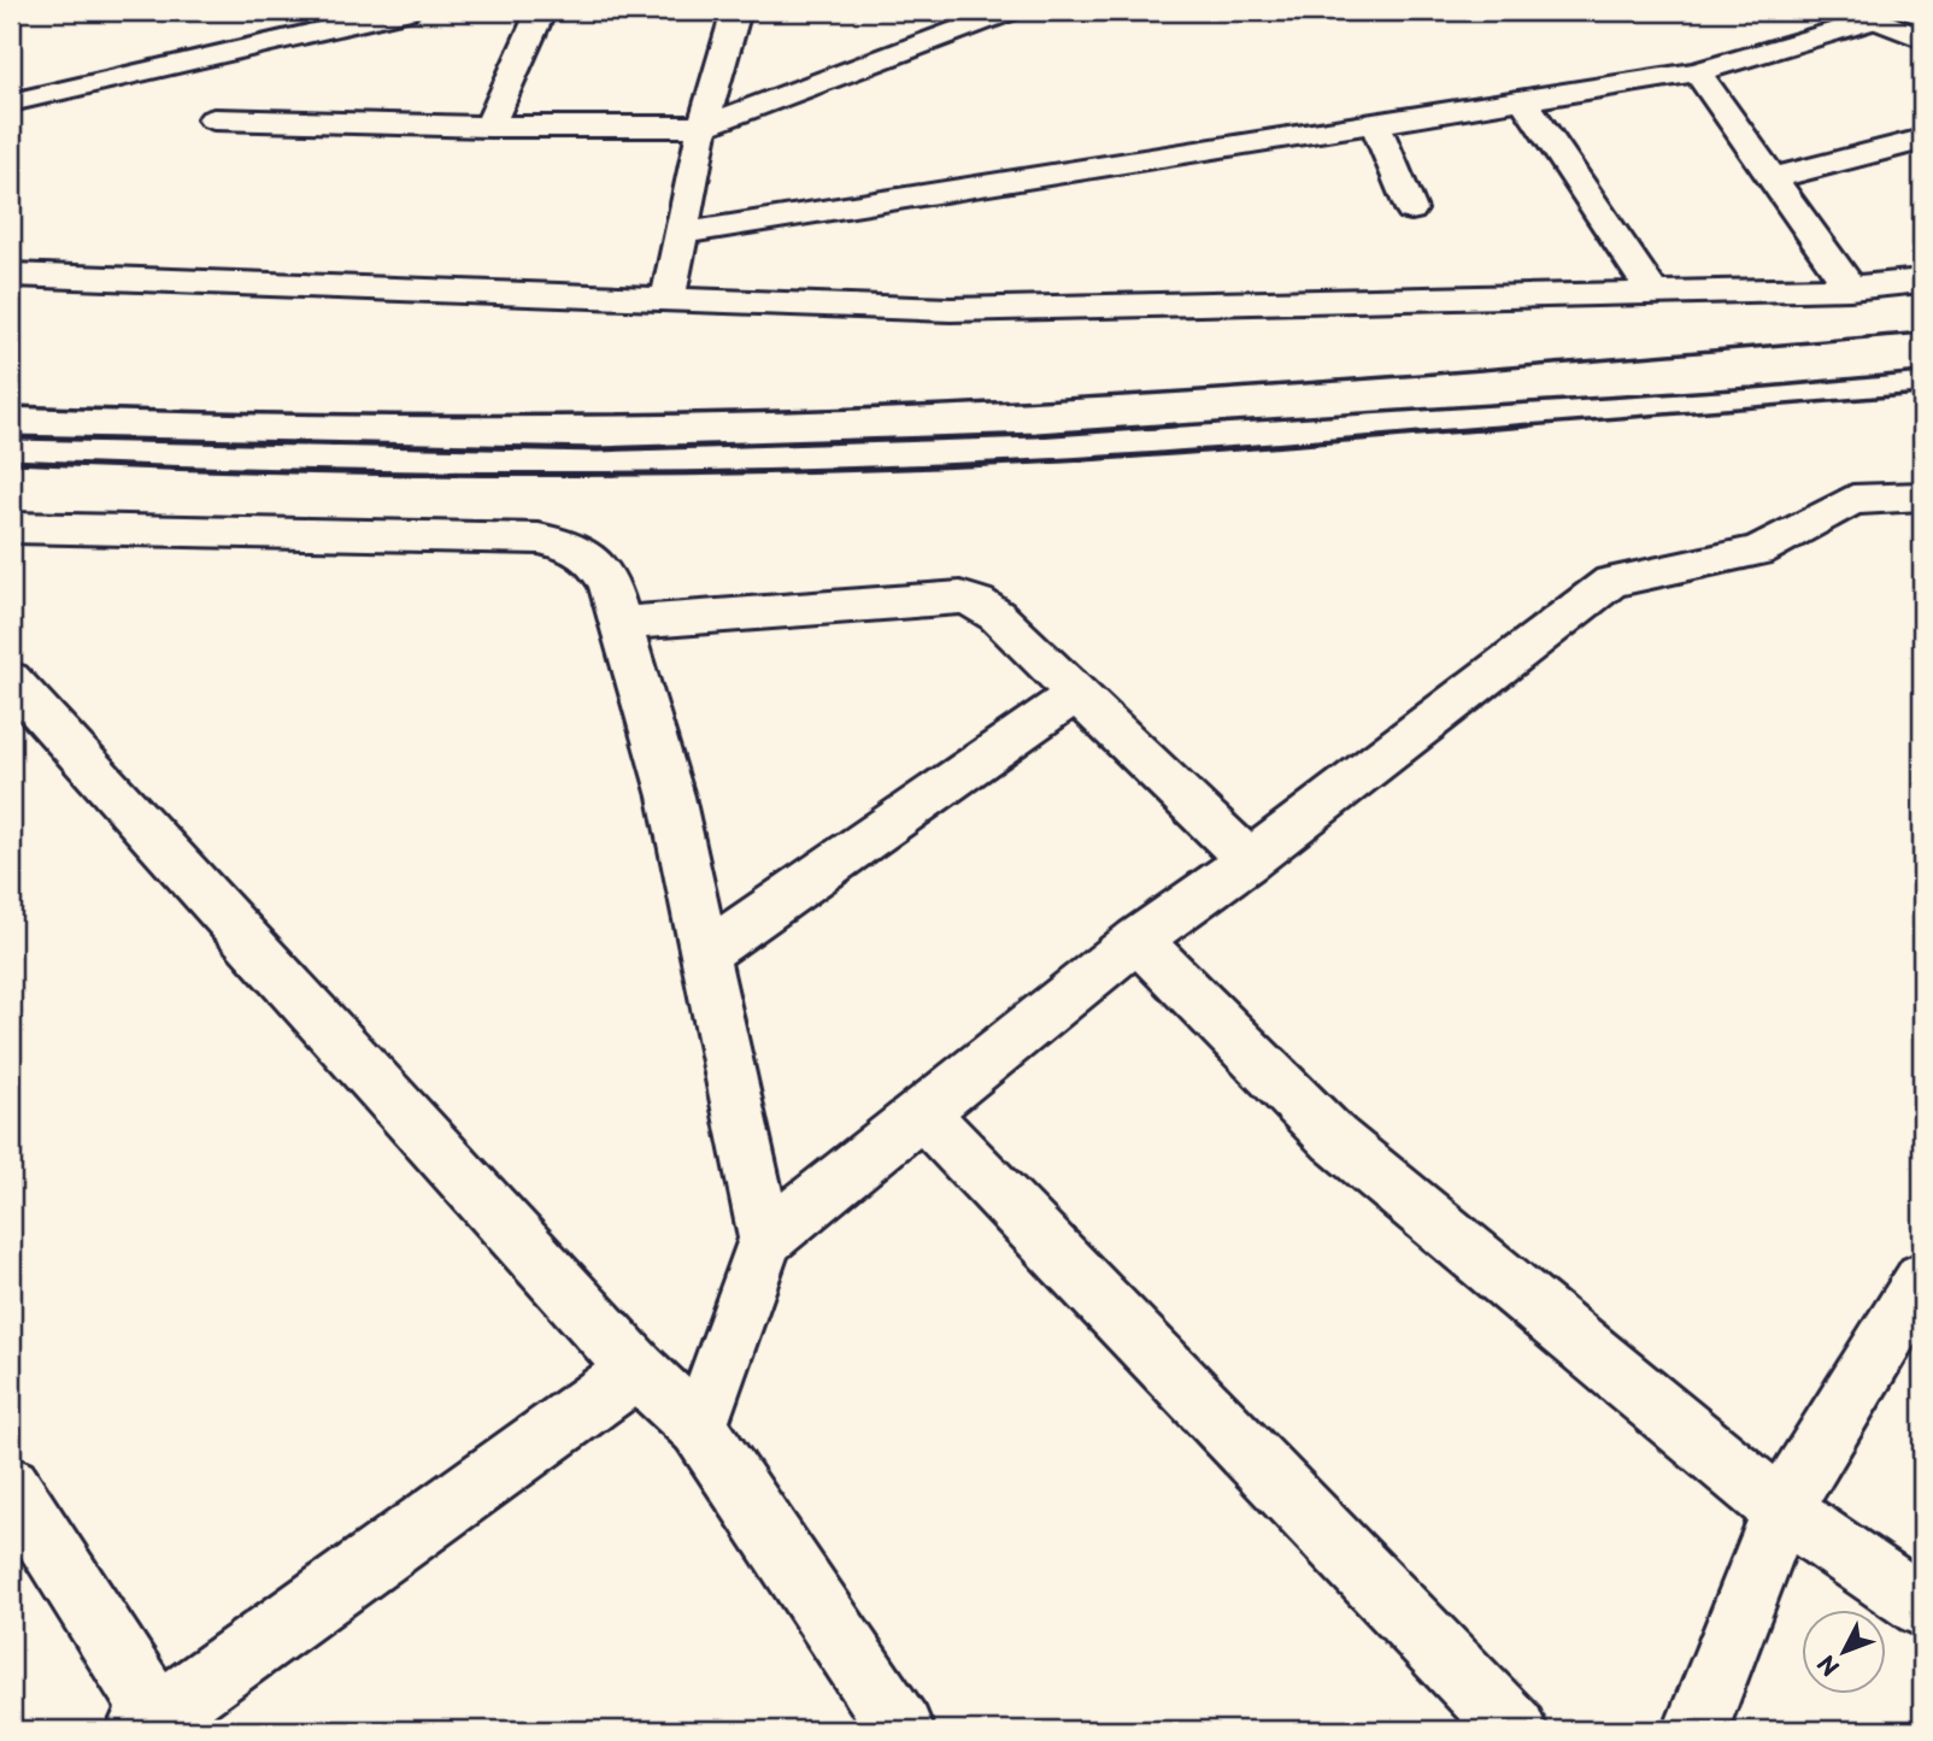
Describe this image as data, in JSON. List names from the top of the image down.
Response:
{
  "north": "bottom left"
}
